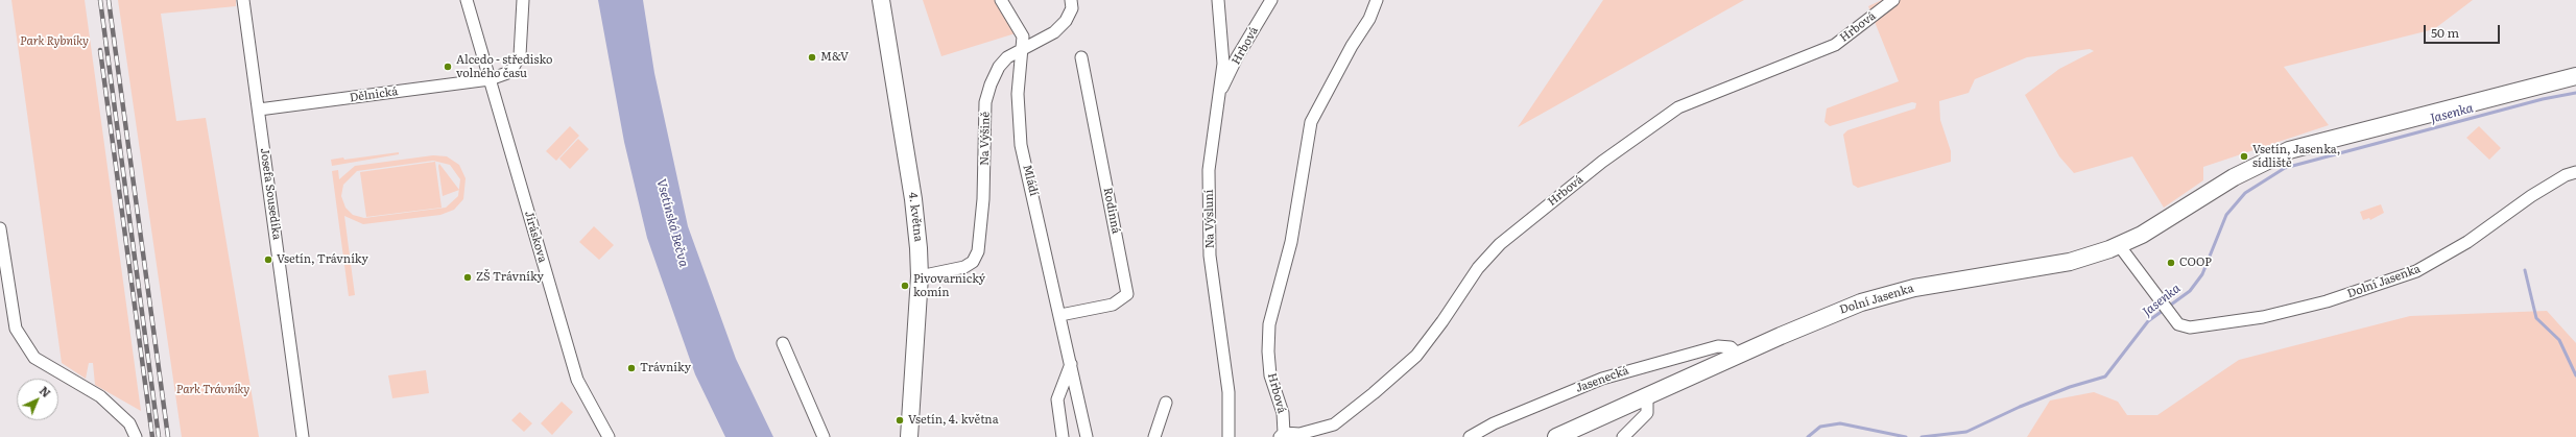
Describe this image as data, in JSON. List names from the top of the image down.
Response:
{
  "streets": {
    "street": [
      "Hrbová",
      "Dělnická",
      "Na Výšině",
      "Mládí",
      "Josefa Sousedíka",
      "Rodinná",
      "4. května",
      "Na Výsluní",
      "Jiráskova",
      "Dolní Jasenka",
      "Jasenecká"
    ]
  },
  "crossings": [
    ["Hrbová", "Na Výsluní"],
    ["Dělnická", "Josefa Sousedíka"],
    ["Dělnická", "Jiráskova"],
    ["Na Výšině", "Mládí"],
    ["Na Výšině", "4. května"],
    ["Mládí", "Rodinná"],
    ["Dolní Jasenka", "Jasenecká"]
  ],
  "water": ["Jasenka", "Vsetínská Bečva"],
  "parks": ["Park Rybníky", "Park Trávníky"],
  "places": [
    "M&V",
    "Alcedo - středisko volného času",
    "Vsetín, Jasenka, sídliště",
    "Vsetín, Trávníky",
    "COOP",
    "ZŠ Trávníky",
    "Pivovarnický komín",
    "Trávníky",
    "Vsetín, 4. května"
  ],
  "scale_bar": "50 m",
  "north": "top right"
}
